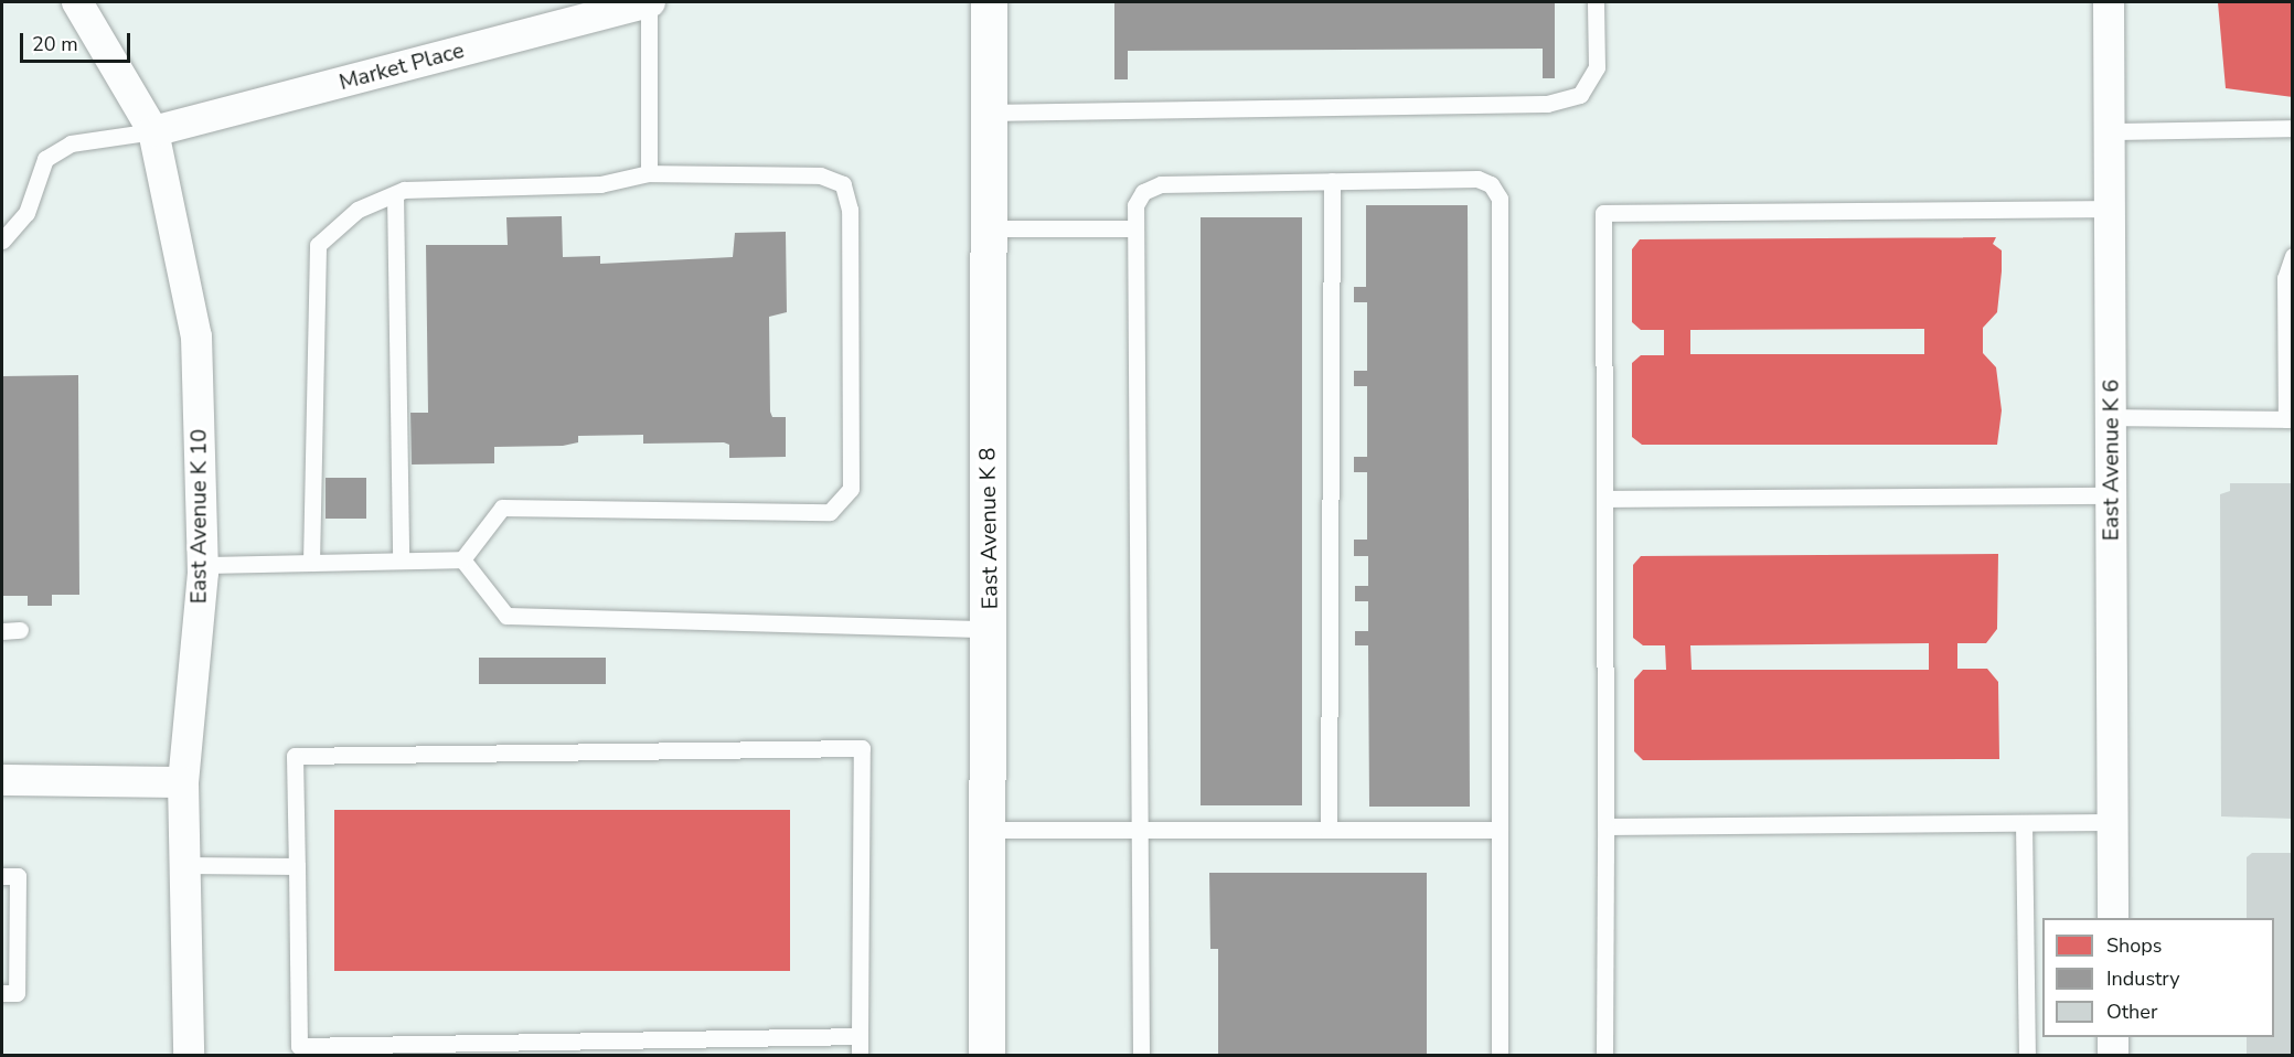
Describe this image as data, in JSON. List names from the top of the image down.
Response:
{
  "streets": {
    "street": [
      "Market Place",
      "East Avenue K 6",
      "East Avenue K 10",
      "East Avenue K 8"
    ]
  },
  "crossings": [
    ["Market Place", "East Avenue K 10"]
  ],
  "legend": ["Shops", "Industry", "Other"],
  "scale_bar": "20 m"
}
